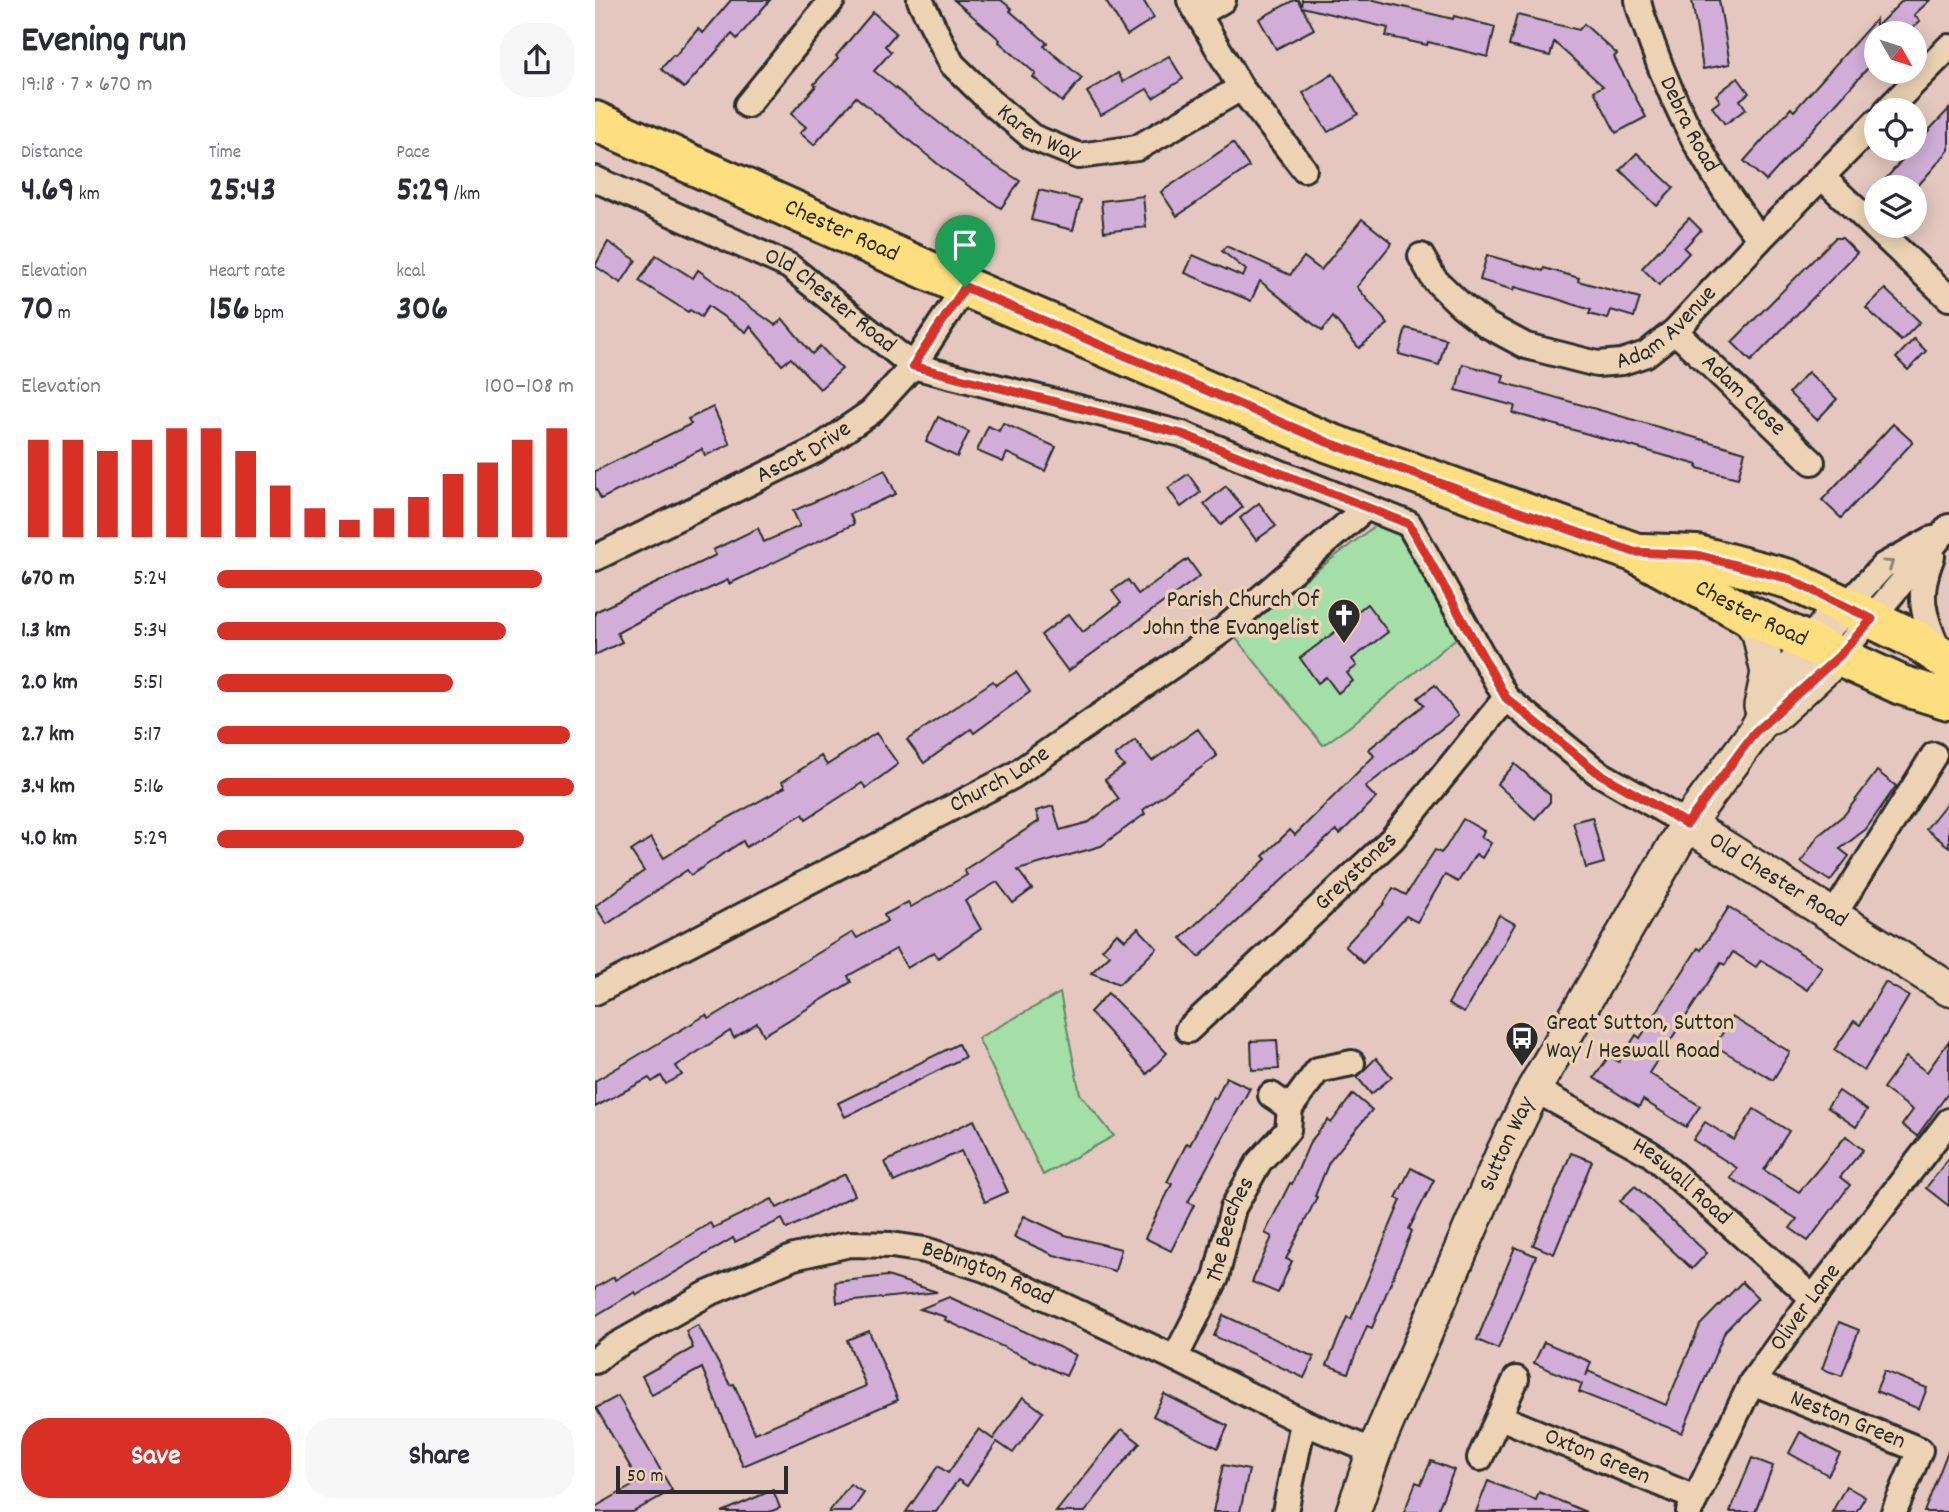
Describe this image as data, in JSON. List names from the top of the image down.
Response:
{
  "streets": {
    "main road": ["Chester Road", "Old Chester Road", "Sutton Way"],
    "street": [
      "Debra Road",
      "Karen Way",
      "Adam Avenue",
      "Adam Close",
      "Ascot Drive",
      "Church Lane",
      "Greystones",
      "Heswall Road",
      "The Beeches",
      "Bebington Road",
      "Oliver Lane",
      "Neston Green",
      "Oxton Green"
    ]
  },
  "crossings": [
    ["Debra Road", "Adam Avenue"],
    ["Chester Road", "Ascot Drive"],
    ["Chester Road", "Sutton Way"],
    ["Old Chester Road", "Ascot Drive"],
    ["Old Chester Road", "Church Lane"],
    ["Old Chester Road", "Greystones"],
    ["Old Chester Road", "Sutton Way"],
    ["Adam Avenue", "Adam Close"],
    ["Sutton Way", "Heswall Road"],
    ["Sutton Way", "Bebington Road"],
    ["Heswall Road", "Oliver Lane"],
    ["The Beeches", "Bebington Road"],
    ["Oliver Lane", "Neston Green"],
    ["Oliver Lane", "Oxton Green"]
  ],
  "places": {
    "church": ["Parish Church Of John the Evangelist"],
    "bus stop": ["Great Sutton, Sutton Way / Heswall Road"]
  },
  "scale_bar": "50 m",
  "north": "bottom right",
  "page": {
    "heading": ["Evening run", "19:18 · 7 × 670 m"],
    "stats": [
      ["Distance", "4.69 km"],
      ["Time", "25:43"],
      ["Pace", "5:29 /km"],
      ["Elevation", "70 m"],
      ["Heart rate", "156 bpm"],
      ["kcal", "306"]
    ],
    "chart": ["Elevation", "100–108 m"],
    "list": [
      {
        "name": "670 m",
        "note": "5:24"
      },
      {
        "name": "1.3 km",
        "note": "5:34"
      },
      {
        "name": "2.0 km",
        "note": "5:51"
      },
      {
        "name": "2.7 km",
        "note": "5:17"
      },
      {
        "name": "3.4 km",
        "note": "5:16"
      },
      {
        "name": "4.0 km",
        "note": "5:29"
      }
    ],
    "buttons": ["Save", "Share"],
    "scale": "50 m"
  }
}
